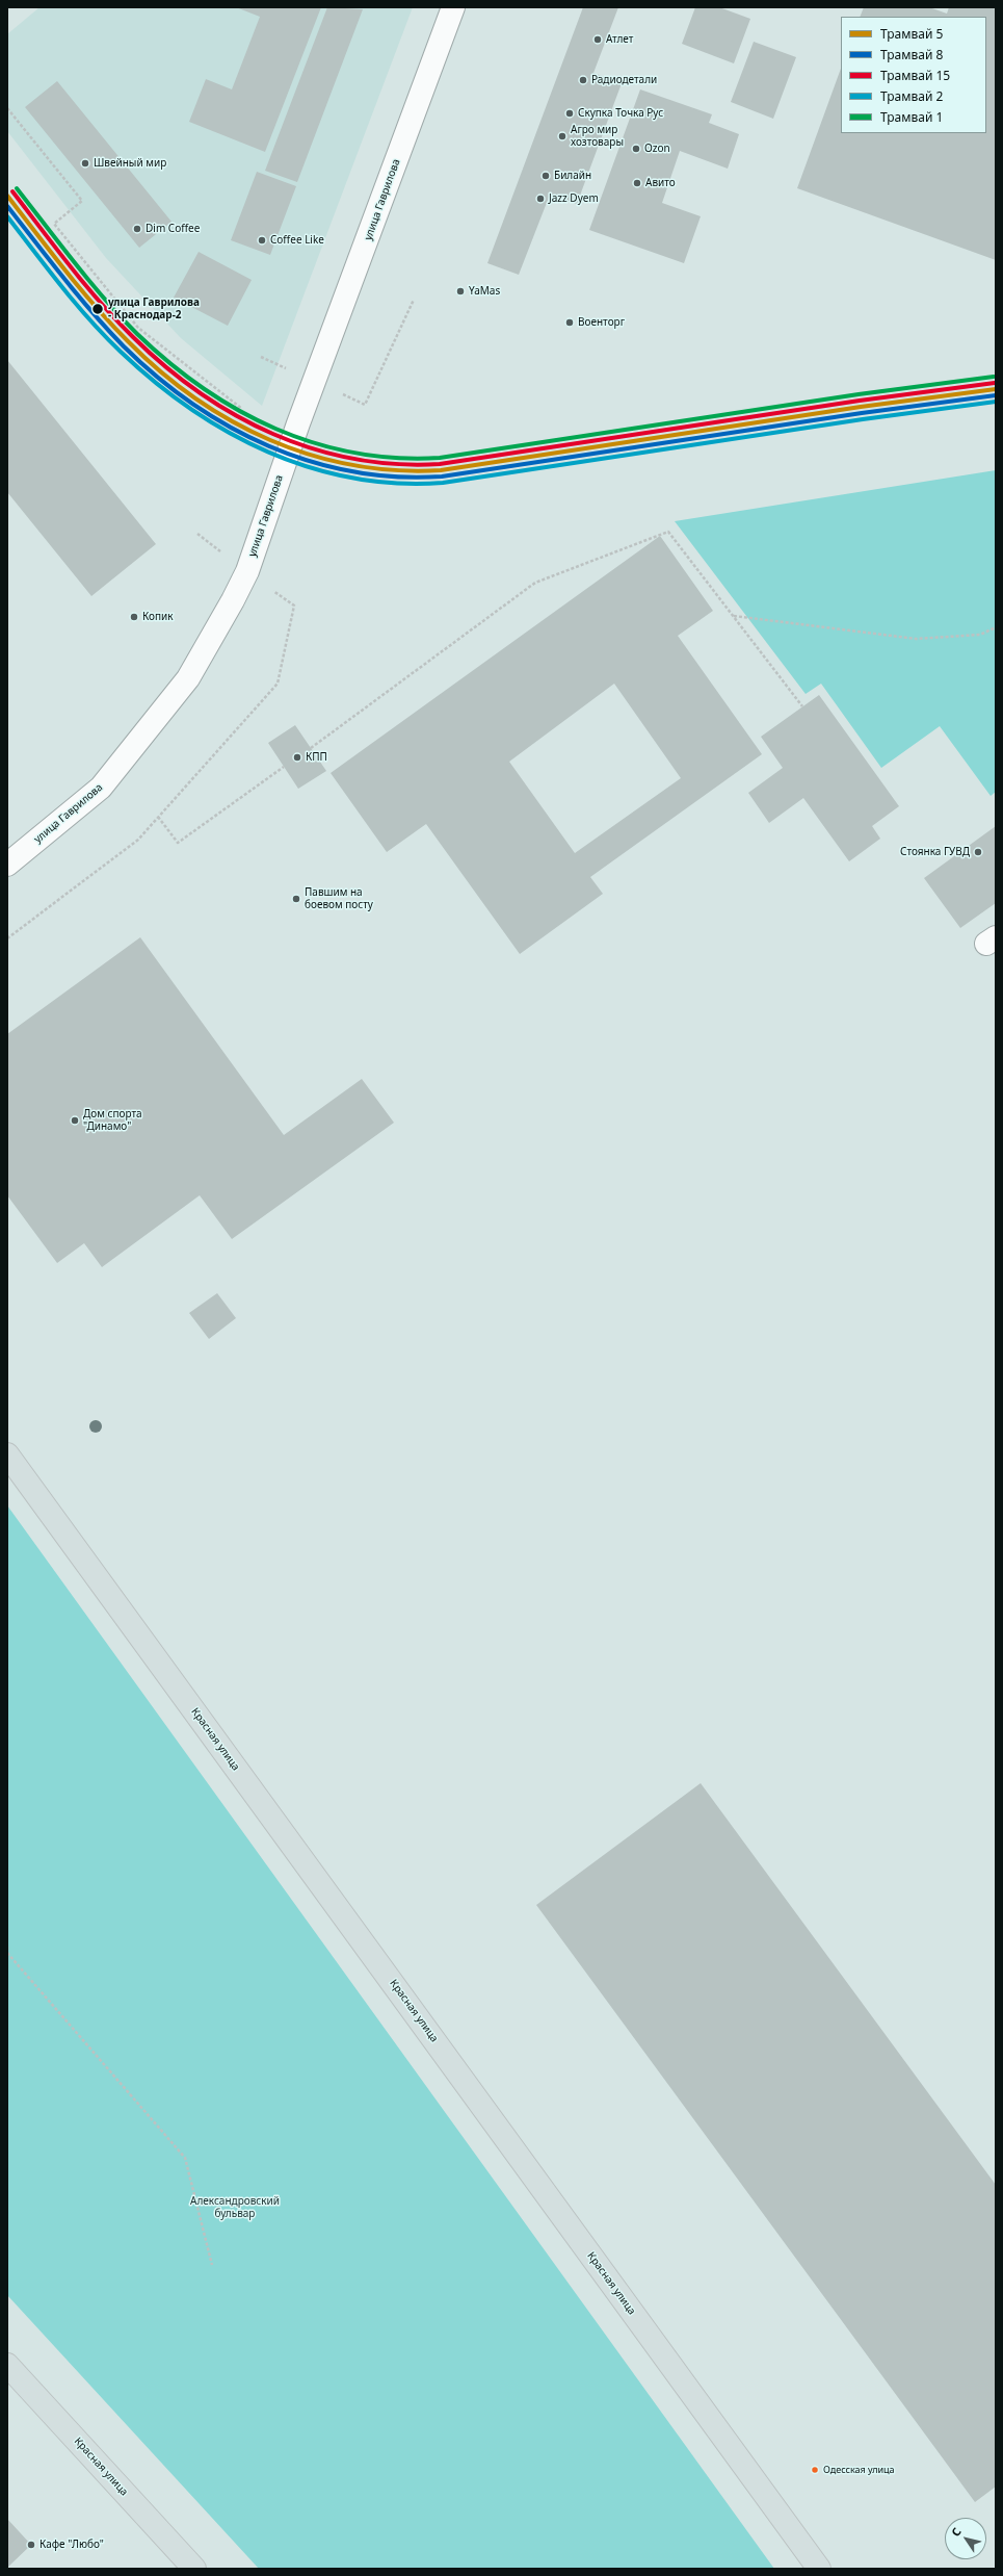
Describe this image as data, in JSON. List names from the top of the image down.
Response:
{
  "streets": {
    "main road": ["Красная улица"],
    "street": ["улица Гаврилова"]
  },
  "parks": ["Александровский бульвар"],
  "places": [
    "Атлет",
    "Радиодетали",
    "Скупка Точка Рус",
    "Агро мир хозтовары",
    "Ozon",
    "Швейный мир",
    "Билайн",
    "Авито",
    "Jazz Dyem",
    "Dim Coffee",
    "Coffee Like",
    "YaMas",
    "улица Гаврилова - Краснодар-2",
    "Военторг",
    "Копик",
    "КПП",
    "Стоянка ГУВД",
    "Павшим на боевом посту",
    "Дом спорта \"Динамо\"",
    "Одесская улица",
    "Кафе \"Любо\""
  ],
  "lines": [
    "tram line 1",
    "tram line 15",
    "tram line 5",
    "tram line 8",
    "tram line 2"
  ],
  "legend": [
    "Трамвай 5",
    "Трамвай 8",
    "Трамвай 15",
    "Трамвай 2",
    "Трамвай 1"
  ],
  "north": "top left"
}
